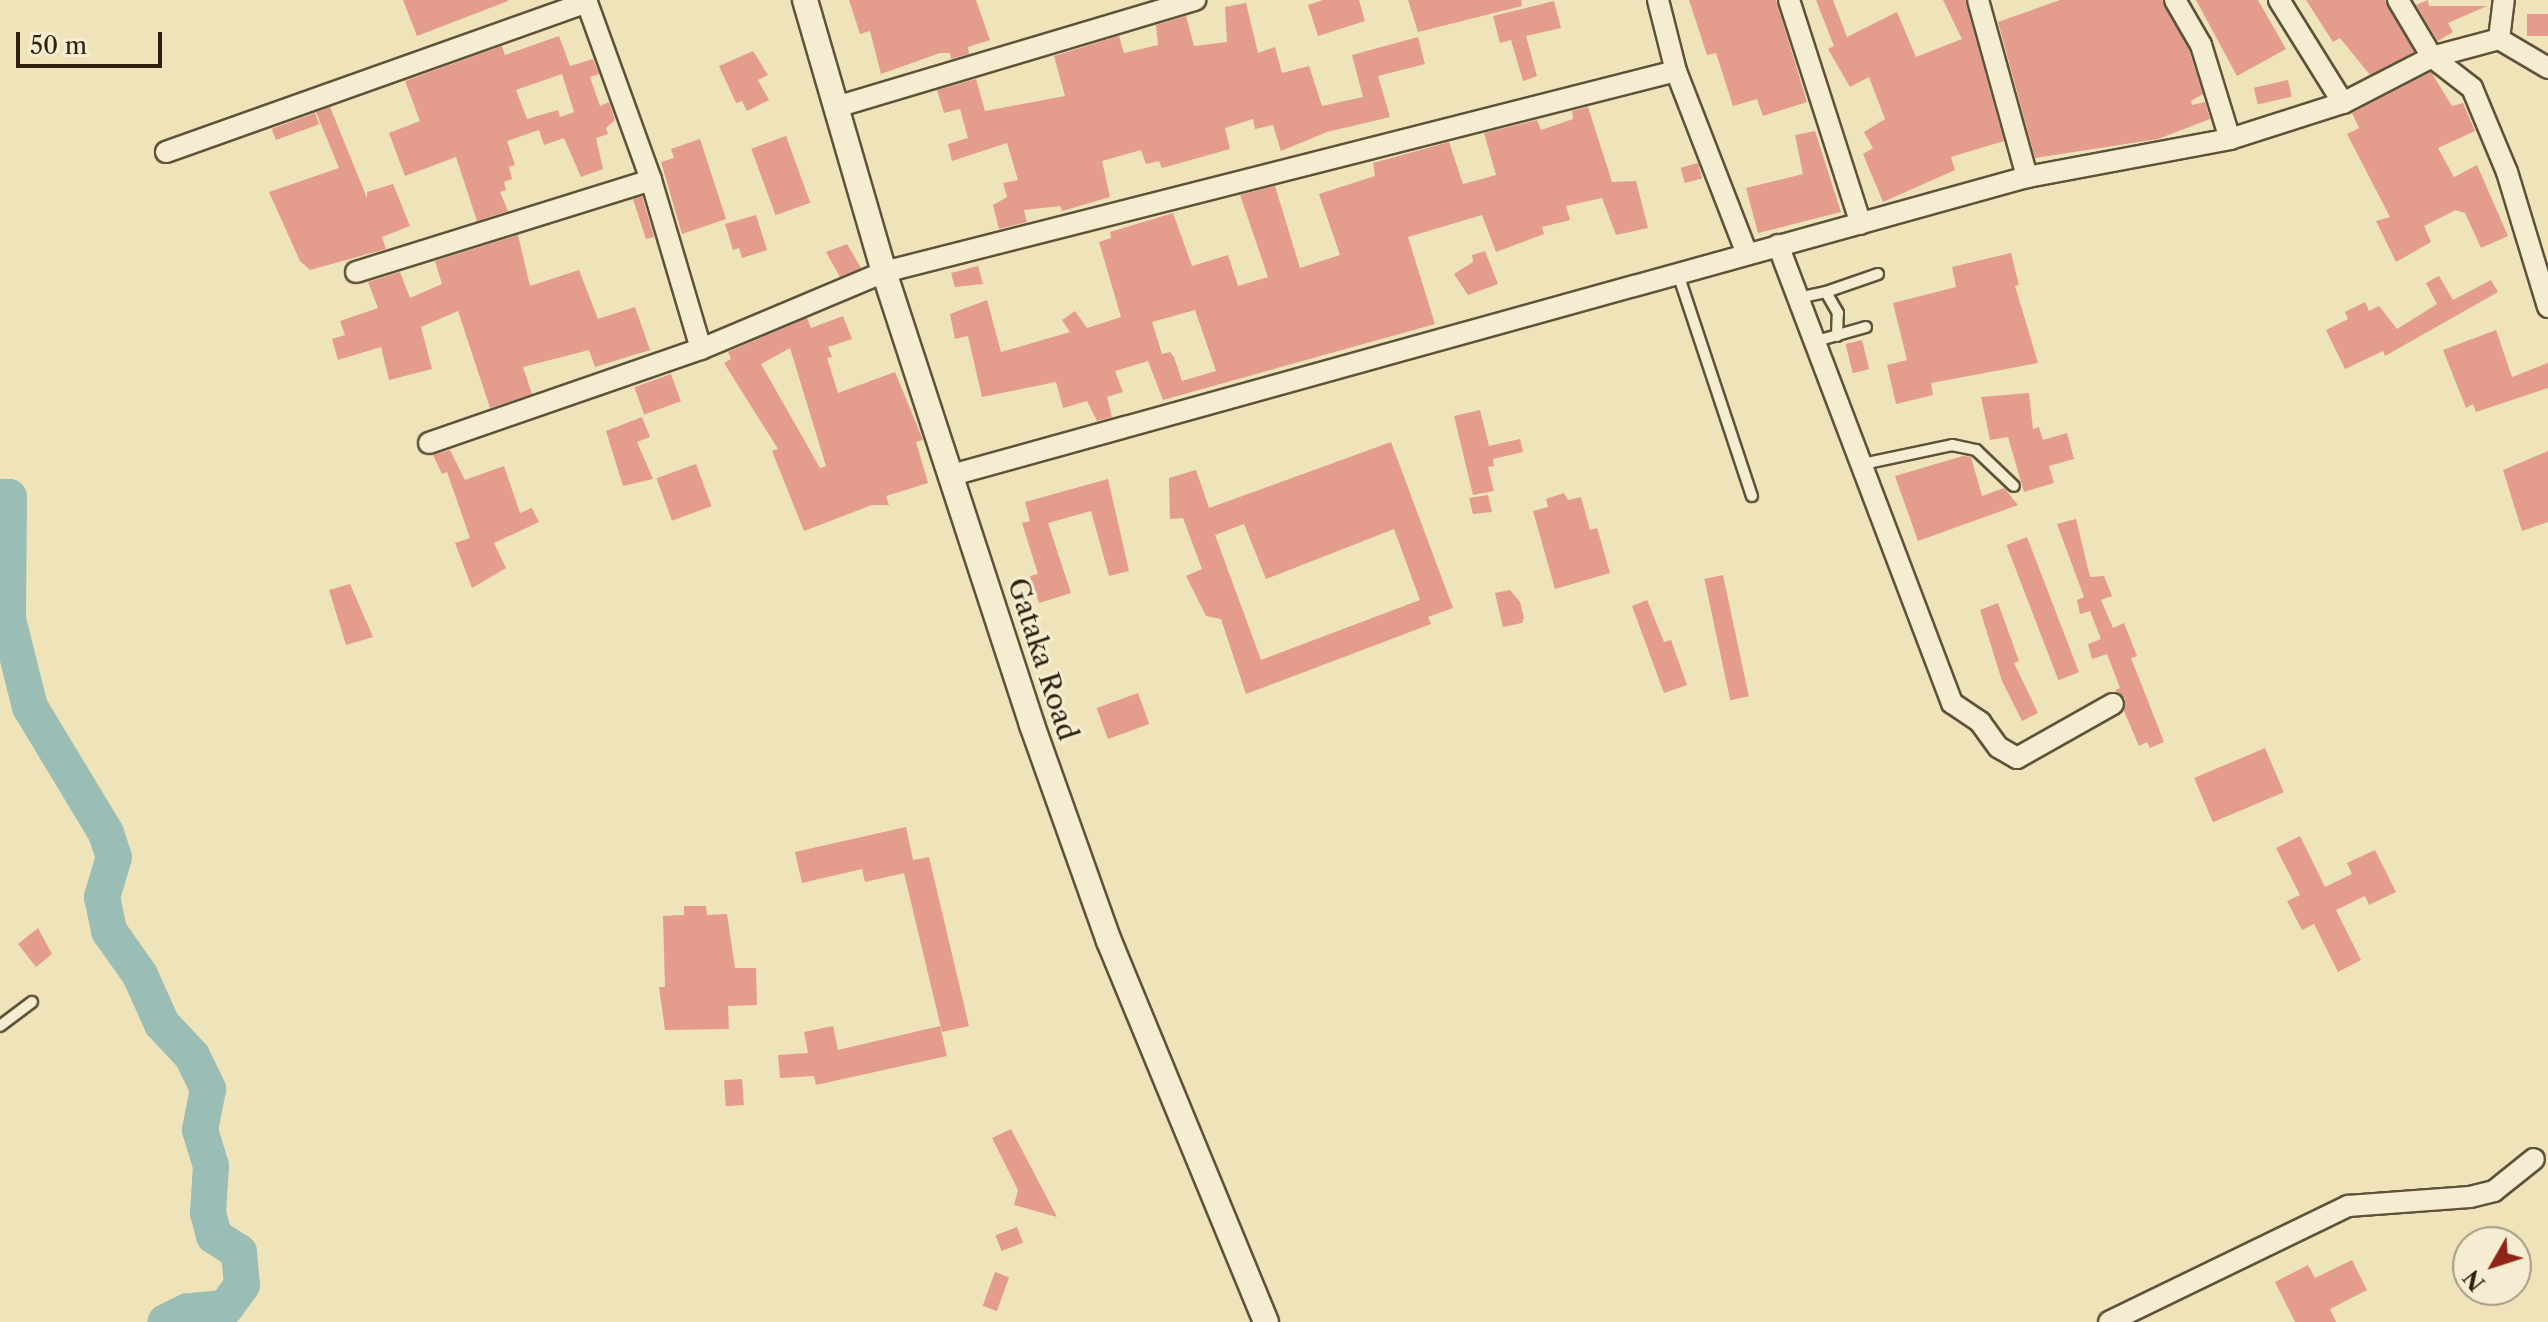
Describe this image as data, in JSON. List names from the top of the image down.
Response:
{
  "streets": {
    "street": ["Gataka Road"]
  },
  "scale_bar": "50 m",
  "north": "bottom left"
}
